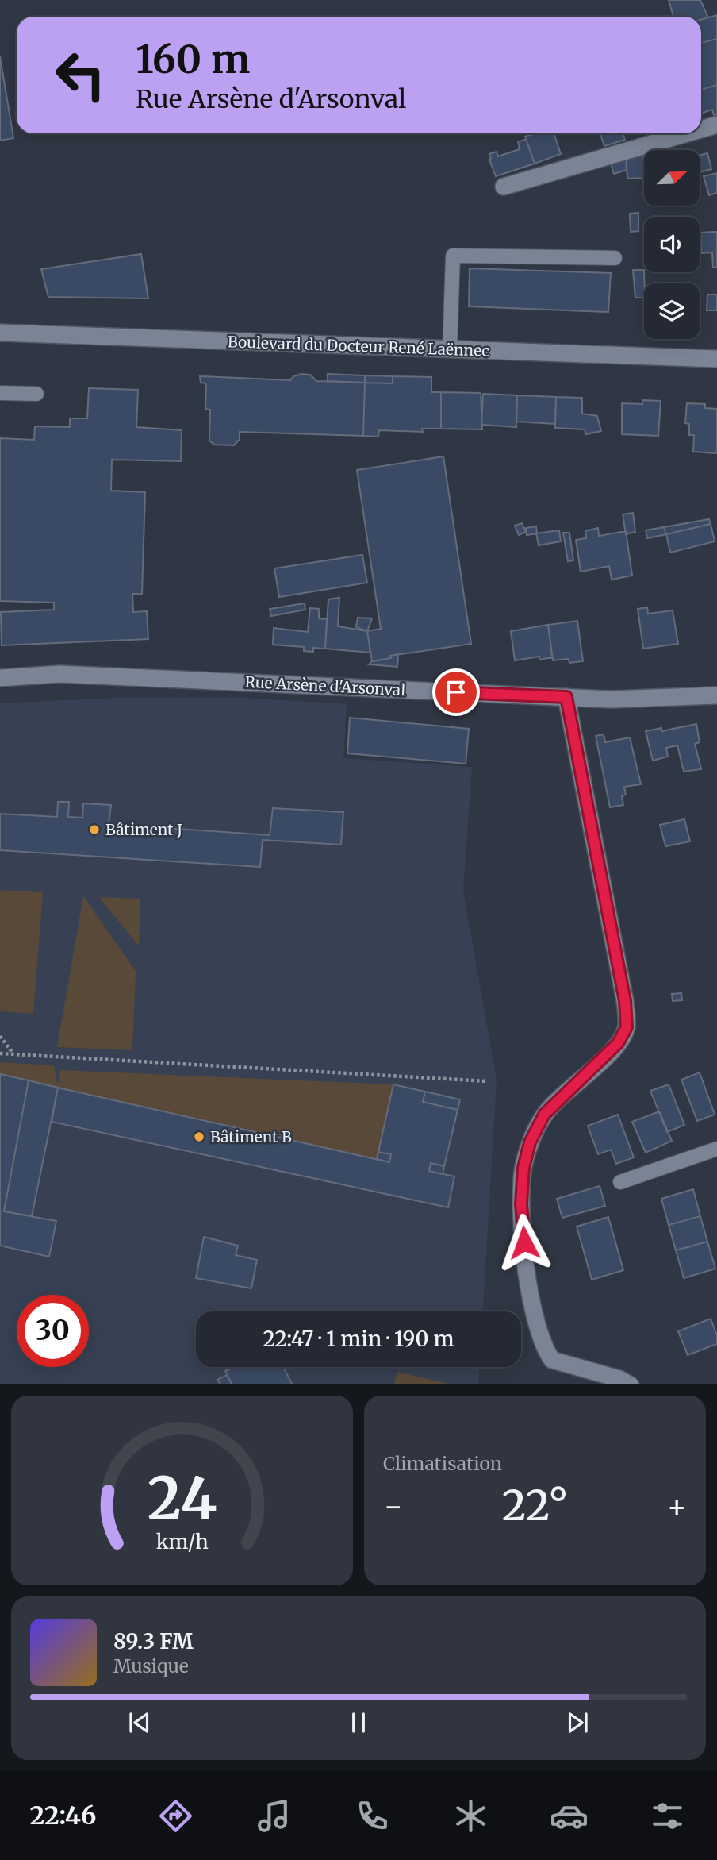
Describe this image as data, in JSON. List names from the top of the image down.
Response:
{
  "streets": {
    "street": ["Boulevard du Docteur René Laënnec", "Rue Arsène d'Arsonval"]
  },
  "places": ["Bâtiment J", "Bâtiment B"],
  "north": "top right",
  "page": {
    "turn": ["160 m", "Rue Arsène d'Arsonval"],
    "limit": "30",
    "trip": "22:47 · 1 min · 190 m",
    "tile": "Climatisation",
    "heat": ["−", "22°", "+"],
    "song": ["89.3 FM", "Musique"],
    "tabs": "22:46",
    "gauge": ["24", "km/h"]
  }
}
